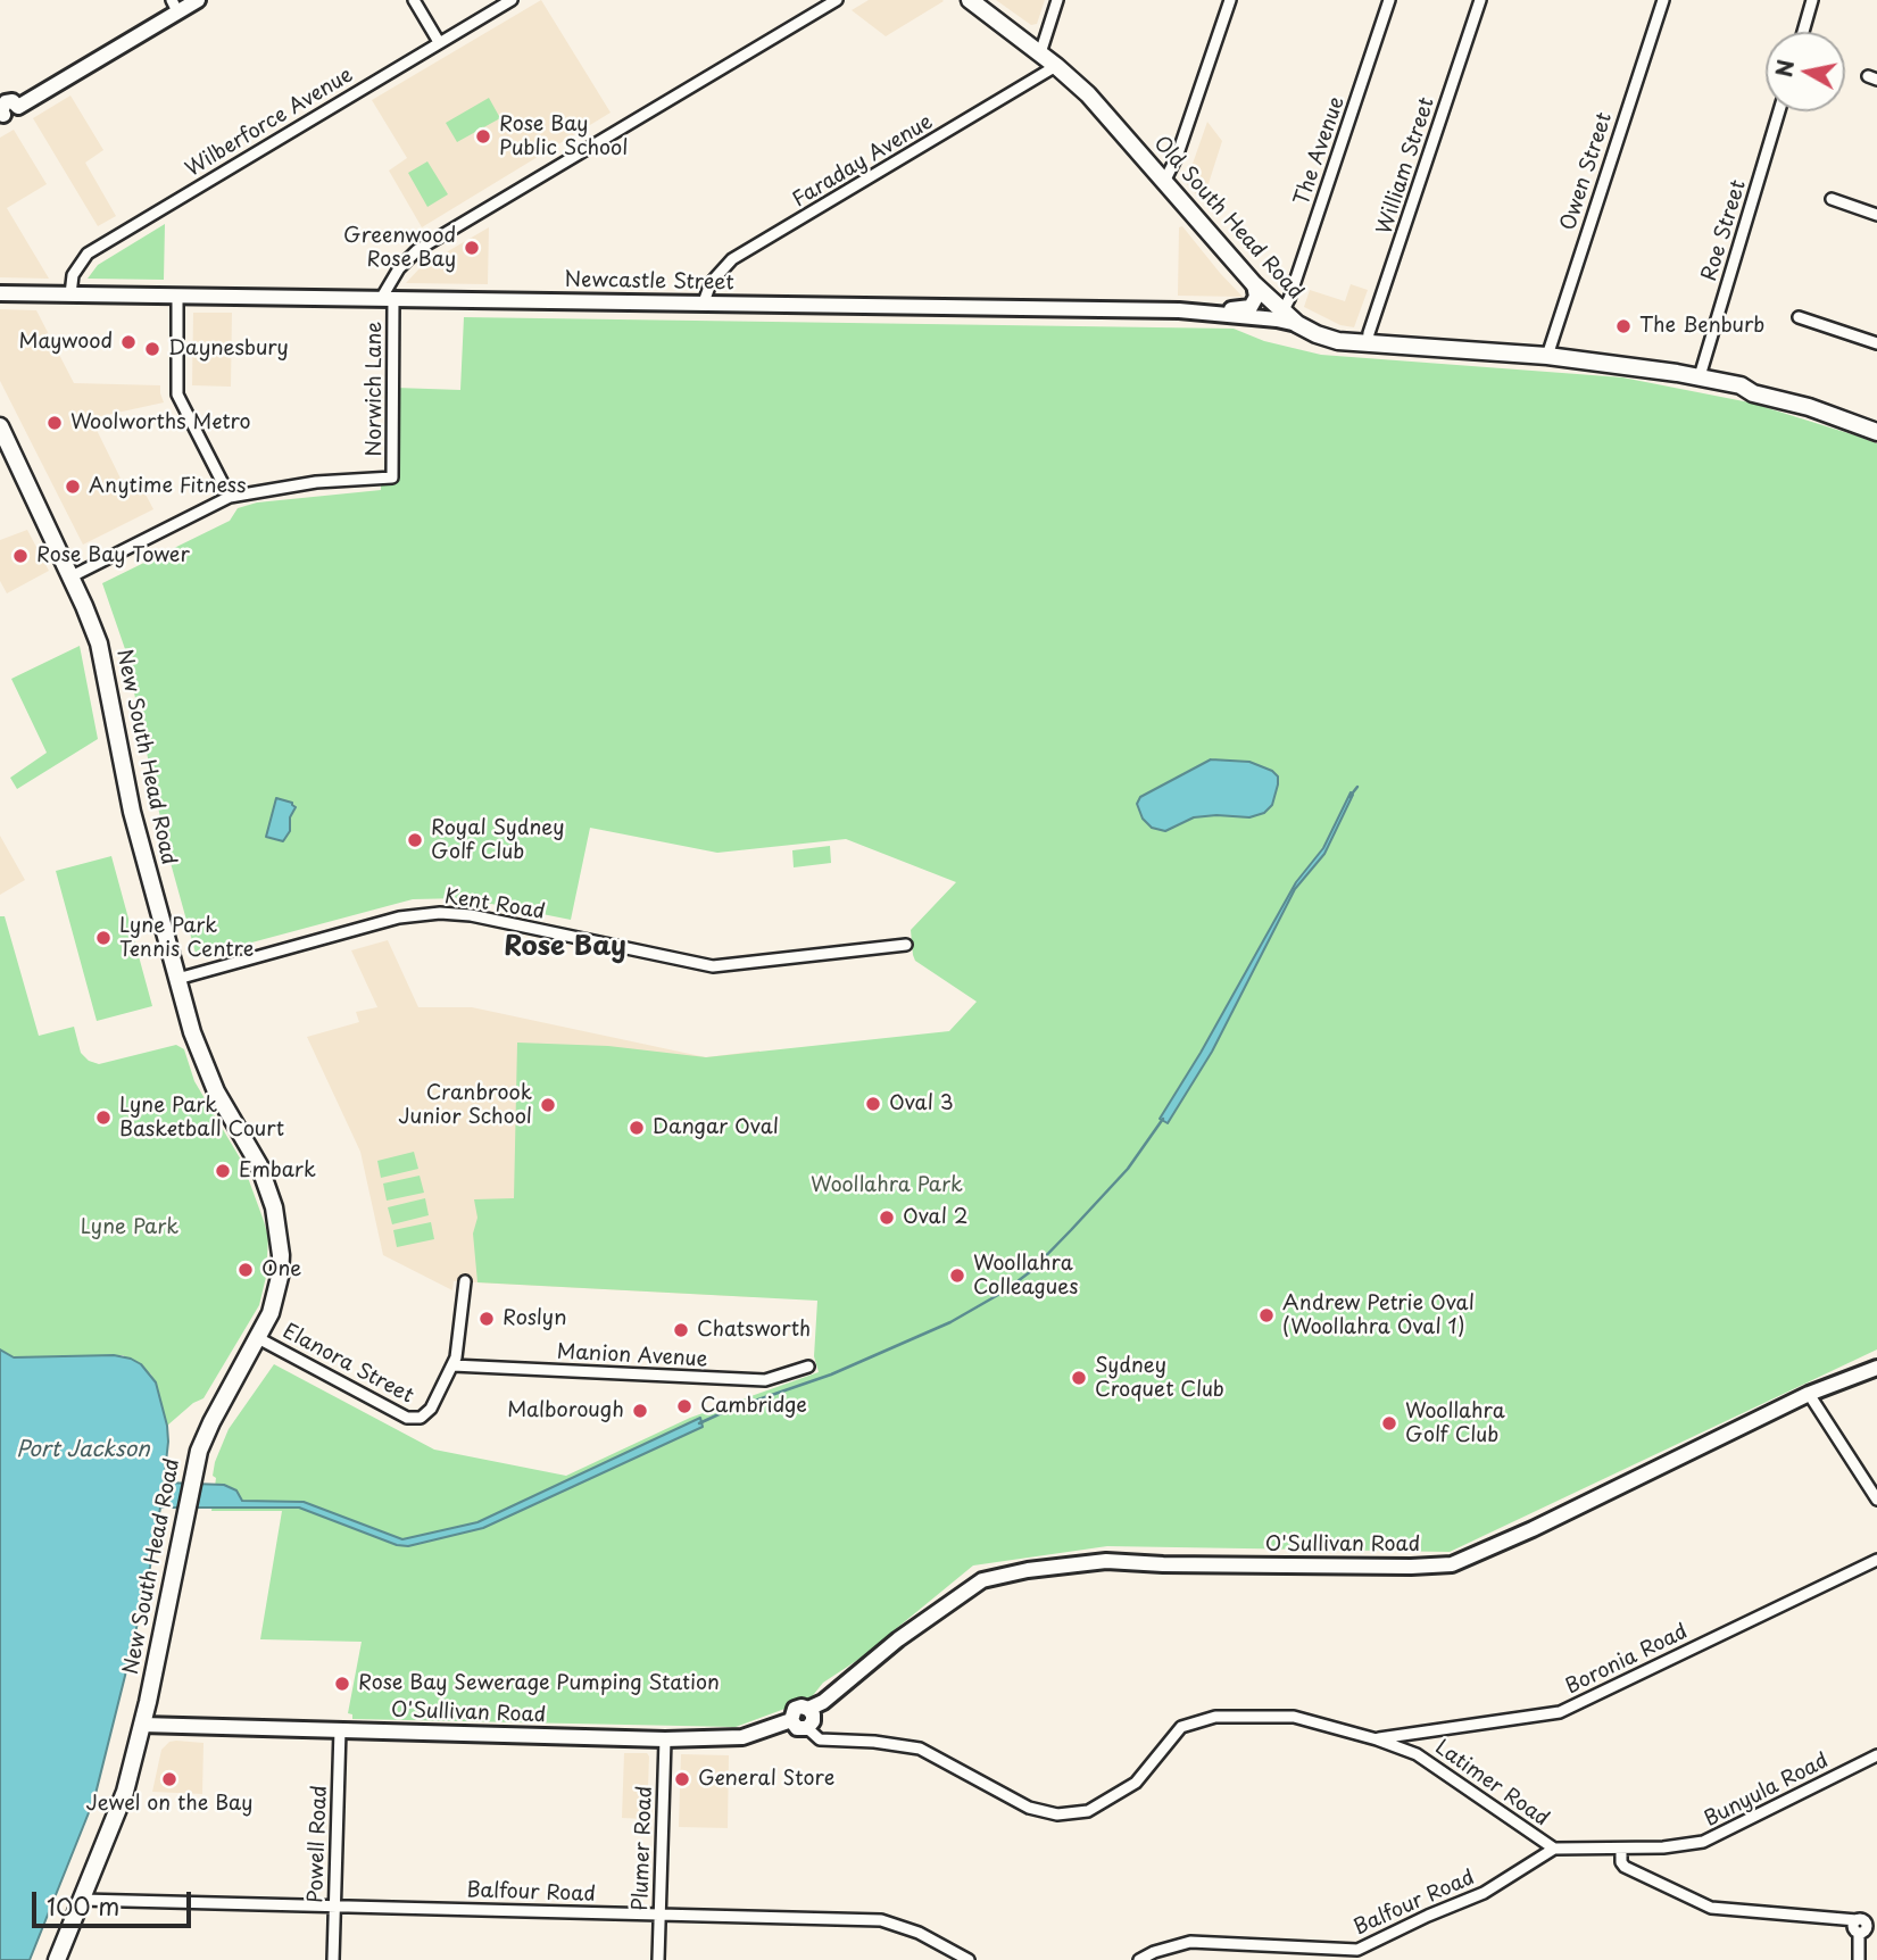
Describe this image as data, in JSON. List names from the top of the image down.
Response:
{
  "streets": {
    "main road": [
      "Old South Head Road",
      "Newcastle Street",
      "New South Head Road",
      "O'Sullivan Road"
    ],
    "street": [
      "Wilberforce Avenue",
      "The Avenue",
      "Faraday Avenue",
      "William Street",
      "Owen Street",
      "Roe Street",
      "Norwich Lane",
      "Kent Road",
      "Manion Avenue",
      "Elanora Street",
      "Boronia Road",
      "Latimer Road",
      "Bunyula Road",
      "Powell Road",
      "Plumer Road",
      "Balfour Road"
    ]
  },
  "crossings": [
    ["Wilberforce Avenue", "Newcastle Street"],
    ["The Avenue", "Old South Head Road"],
    ["Faraday Avenue", "Old South Head Road"],
    ["Faraday Avenue", "Newcastle Street"],
    ["William Street", "Old South Head Road"],
    ["Owen Street", "Old South Head Road"],
    ["Old South Head Road", "Roe Street"],
    ["Old South Head Road", "Newcastle Street"],
    ["Newcastle Street", "Norwich Lane"],
    ["New South Head Road", "Kent Road"],
    ["New South Head Road", "Elanora Street"],
    ["New South Head Road", "O'Sullivan Road"],
    ["New South Head Road", "Balfour Road"],
    ["Manion Avenue", "Elanora Street"],
    ["O'Sullivan Road", "Latimer Road"],
    ["O'Sullivan Road", "Powell Road"],
    ["O'Sullivan Road", "Plumer Road"],
    ["Boronia Road", "Latimer Road"],
    ["Latimer Road", "Bunyula Road"],
    ["Latimer Road", "Balfour Road"],
    ["Powell Road", "Balfour Road"],
    ["Plumer Road", "Balfour Road"]
  ],
  "districts": ["Rose Bay"],
  "water": ["Port Jackson"],
  "parks": ["Woollahra Park", "Lyne Park"],
  "places": [
    "Rose Bay Public School",
    "Greenwood Rose Bay",
    "The Benburb",
    "Maywood",
    "Daynesbury",
    "Woolworths Metro",
    "Anytime Fitness",
    "Rose Bay Tower",
    "Royal Sydney Golf Club",
    "Lyne Park Tennis Centre",
    "Oval 3",
    "Cranbrook Junior School",
    "Lyne Park Basketball Court",
    "Dangar Oval",
    "Embark",
    "Oval 2",
    "One",
    "Woollahra Colleagues",
    "Andrew Petrie Oval (Woollahra Oval 1)",
    "Roslyn",
    "Chatsworth",
    "Sydney Croquet Club",
    "Cambridge",
    "Malborough",
    "Woollahra Golf Club",
    "Rose Bay Sewerage Pumping Station",
    "Jewel on the Bay",
    "General Store"
  ],
  "scale_bar": "100 m",
  "north": "left"
}
